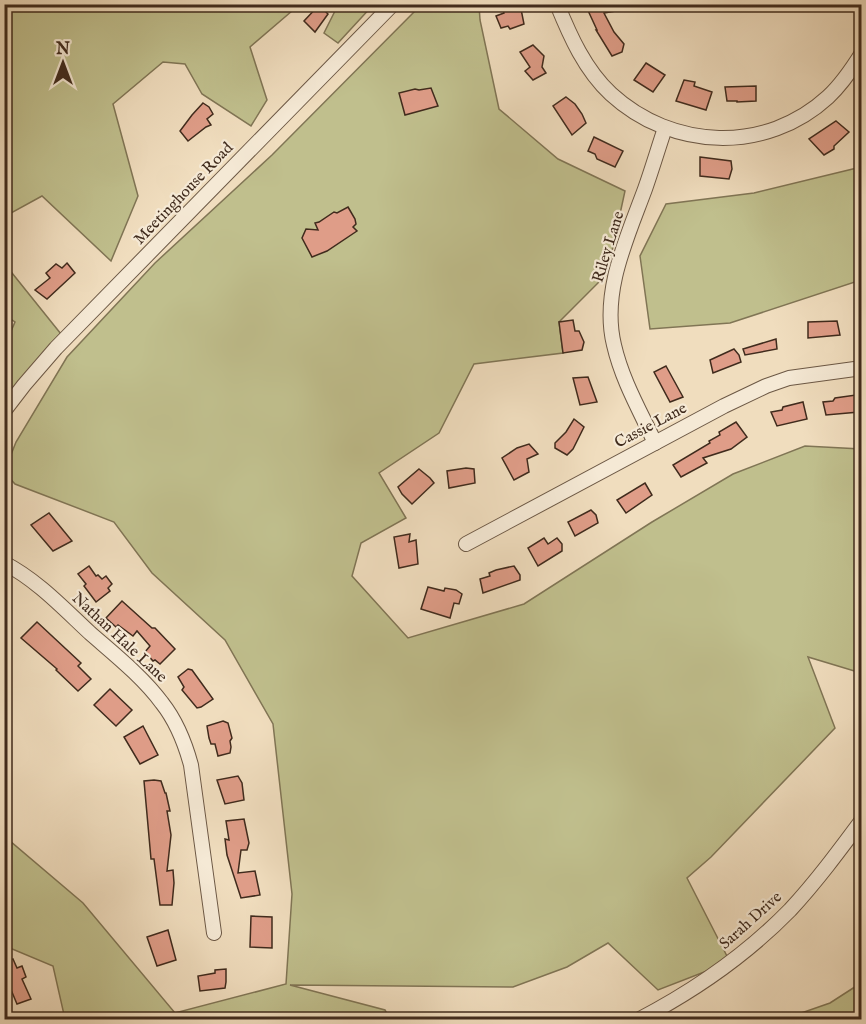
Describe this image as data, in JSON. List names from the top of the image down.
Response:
{
  "streets": {
    "street": [
      "Meetinghouse Road",
      "Riley Lane",
      "Cassie Lane",
      "Nathan Hale Lane",
      "Sarah Drive"
    ]
  },
  "crossings": [
    ["Riley Lane", "Cassie Lane"]
  ],
  "north": "top"
}
